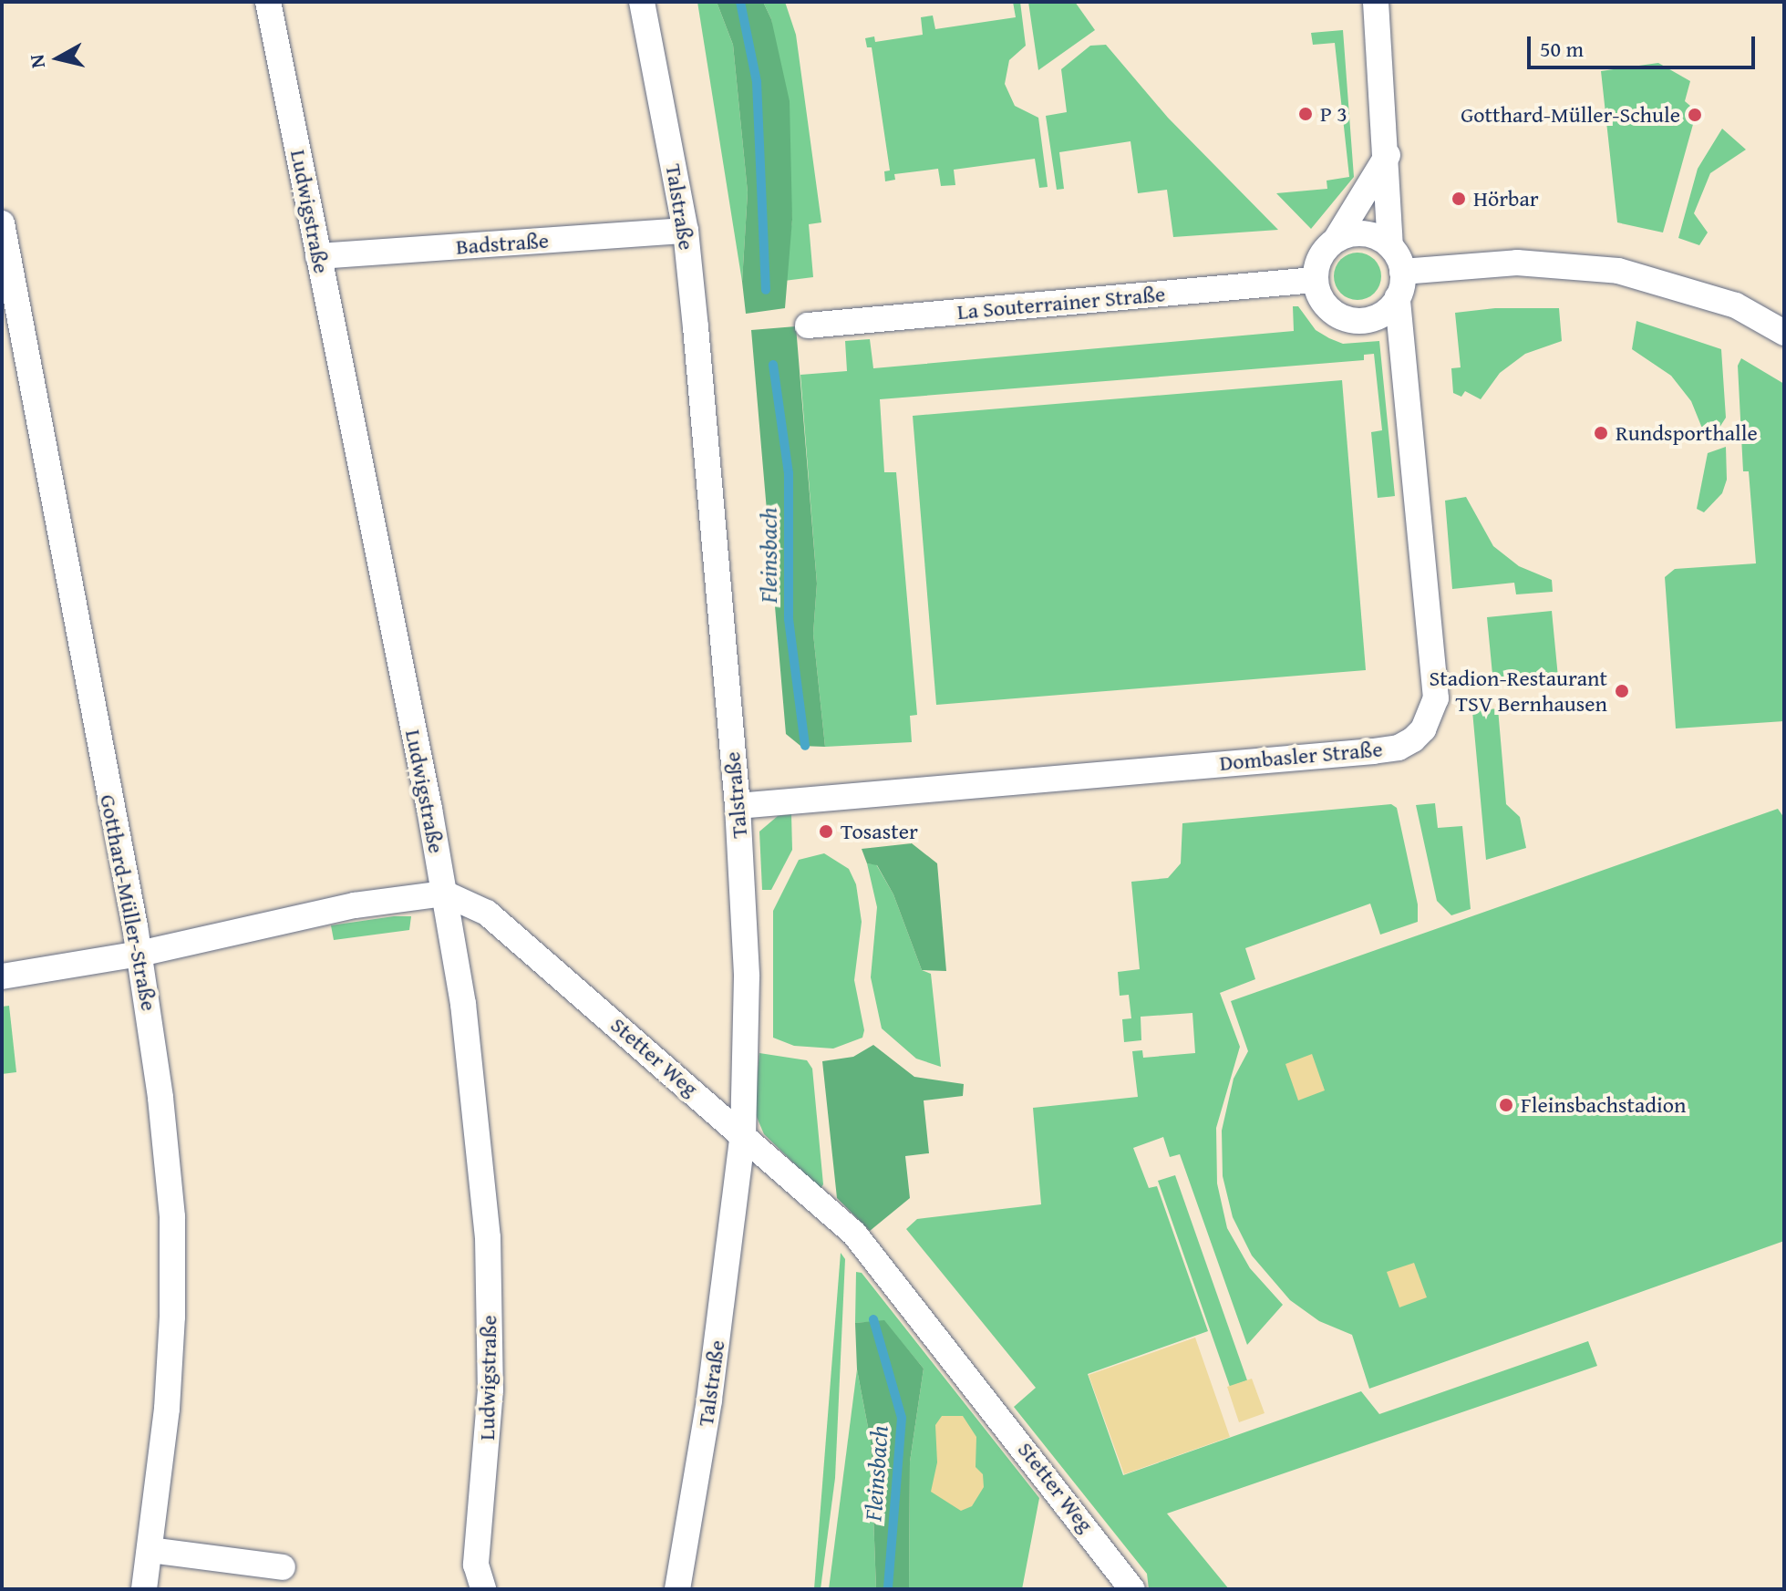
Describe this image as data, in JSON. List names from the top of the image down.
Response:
{
  "streets": {
    "street": [
      "Talstraße",
      "Ludwigstraße",
      "Badstraße",
      "La Souterrainer Straße",
      "Dombasler Straße",
      "Gotthard-Müller-Straße",
      "Stetter Weg"
    ]
  },
  "crossings": [
    ["Talstraße", "Badstraße"],
    ["Talstraße", "Dombasler Straße"],
    ["Talstraße", "Stetter Weg"],
    ["Ludwigstraße", "Badstraße"],
    ["Ludwigstraße", "Stetter Weg"],
    ["La Souterrainer Straße", "Dombasler Straße"]
  ],
  "water": ["Fleinsbach"],
  "places": [
    "P 3",
    "Gotthard-Müller-Schule",
    "Hörbar",
    "Rundsporthalle",
    "Stadion-Restaurant TSV Bernhausen",
    "Tosaster",
    "Fleinsbachstadion"
  ],
  "scale_bar": "50 m",
  "north": "left"
}
